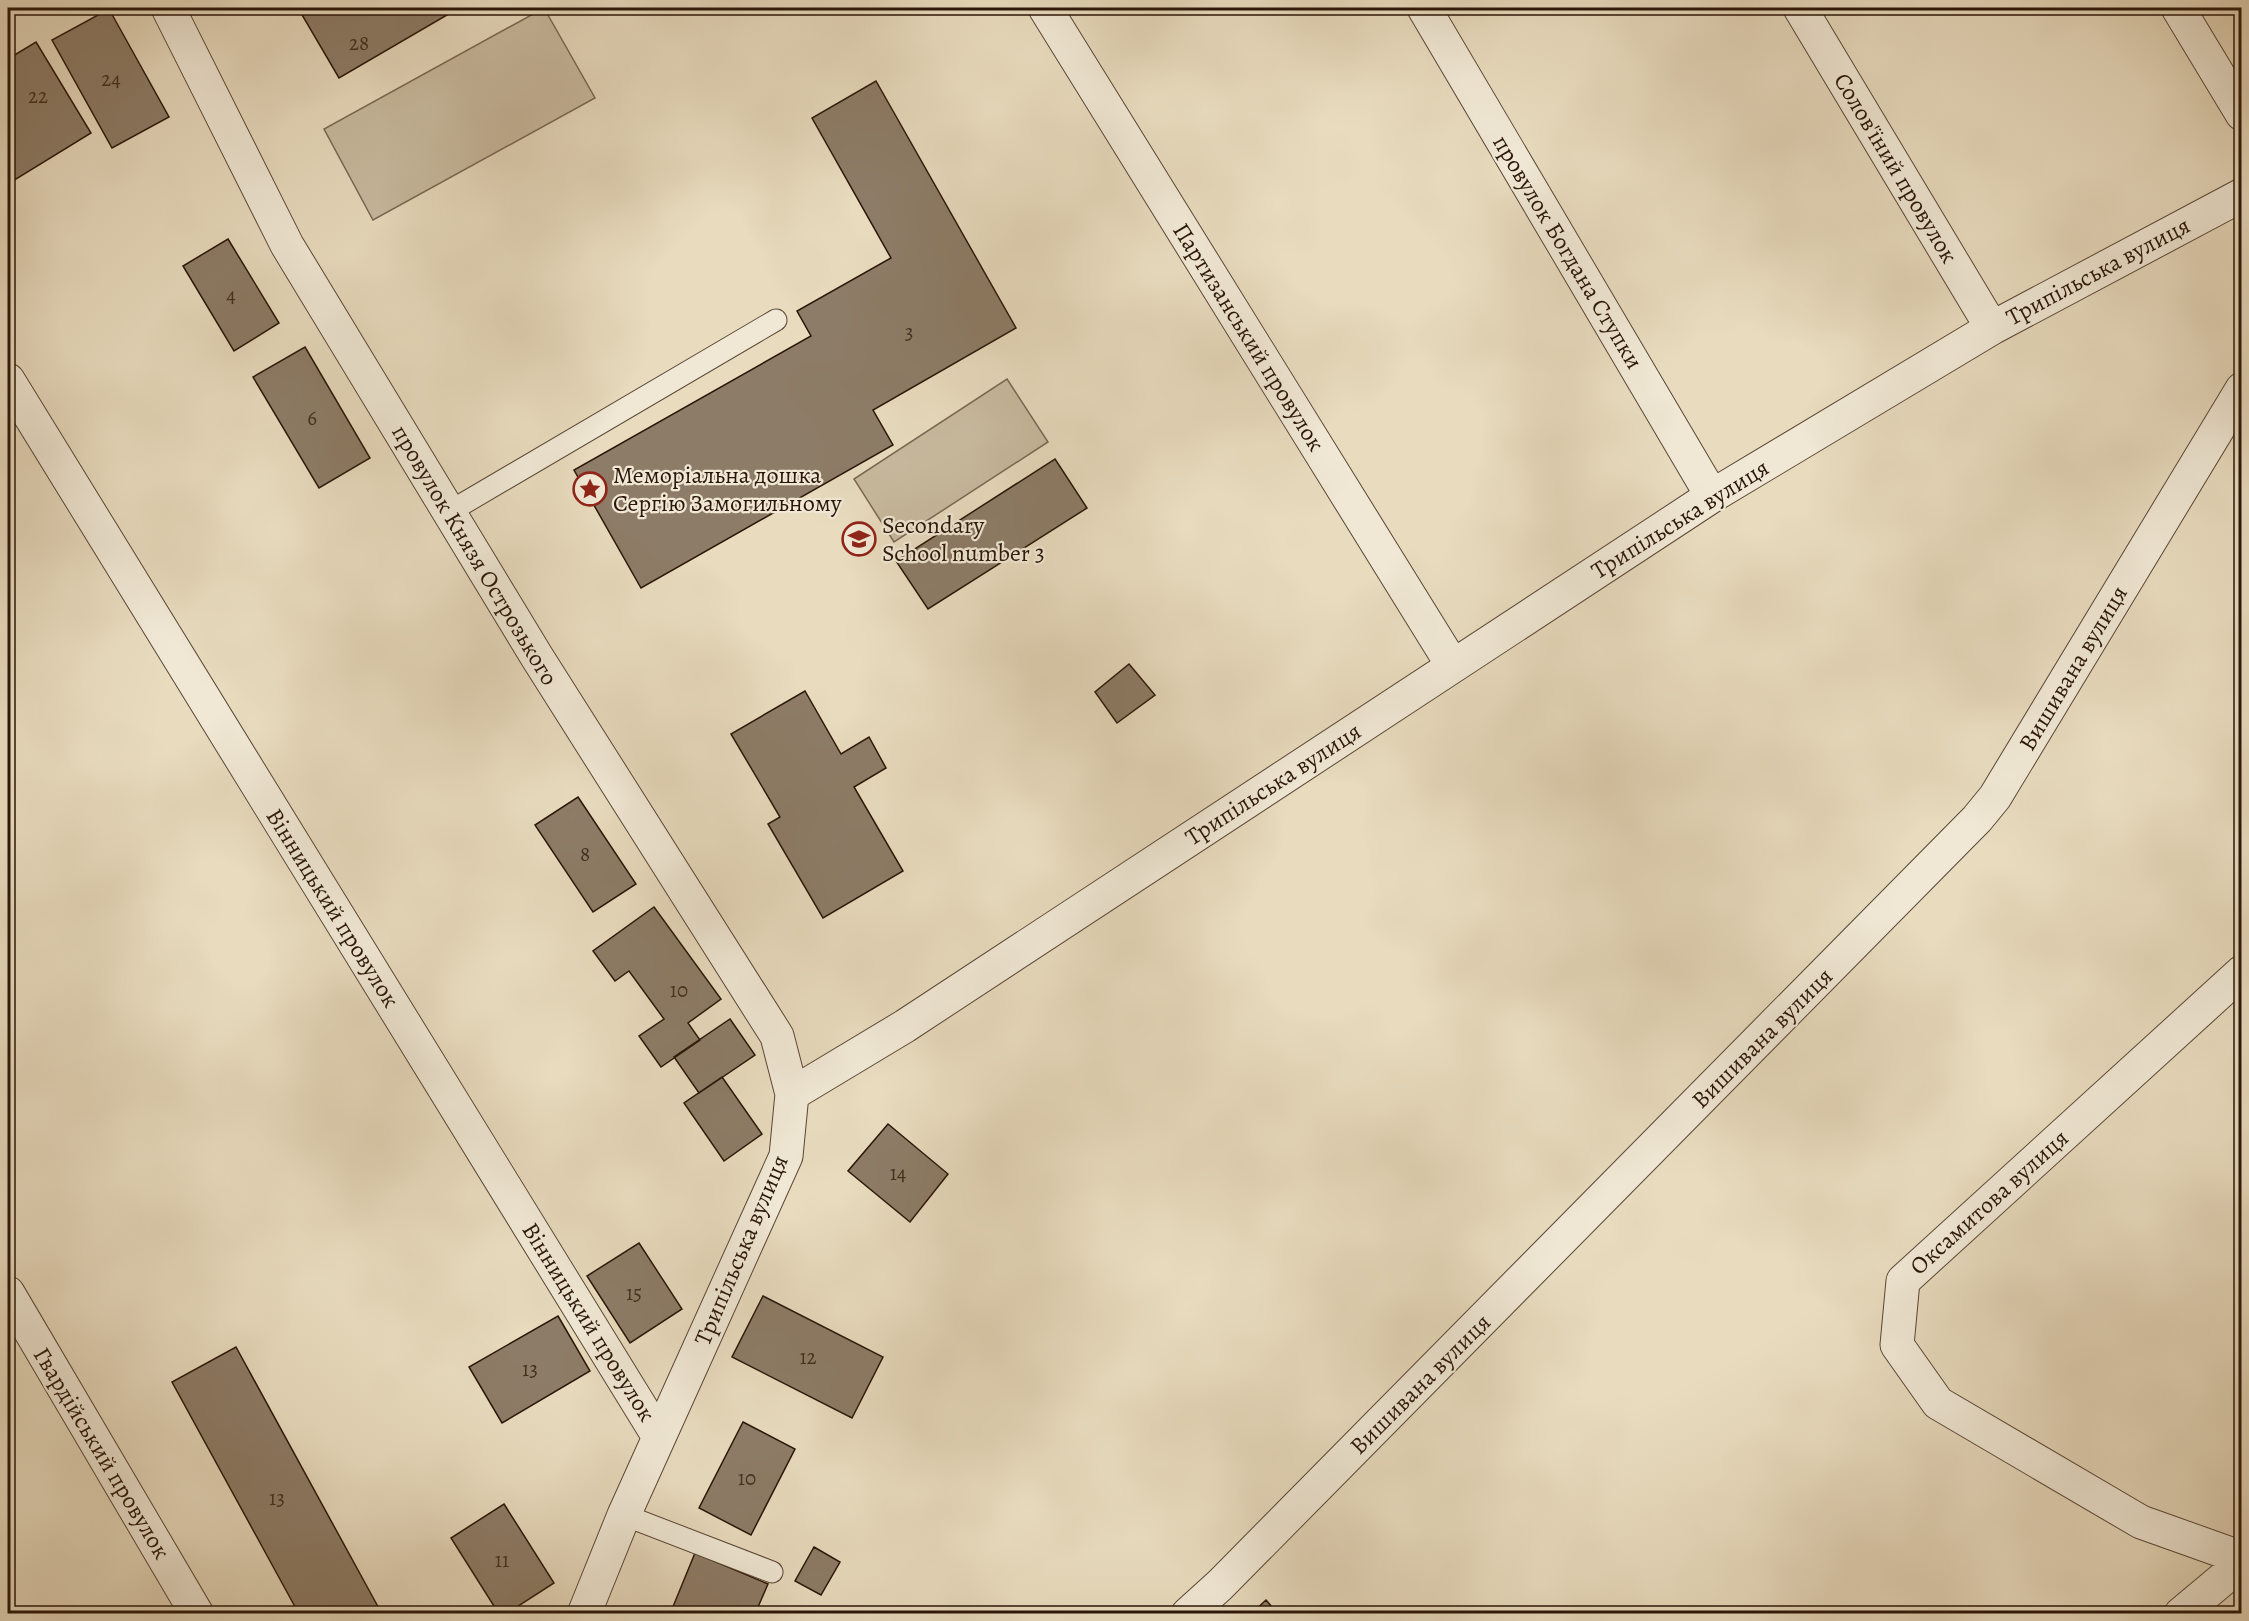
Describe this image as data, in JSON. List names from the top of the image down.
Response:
{
  "streets": {
    "street": [
      "Солов'їний провулок",
      "провулок Богдана Ступки",
      "Трипільська вулиця",
      "Партизанський провулок",
      "провулок Князя Острозького",
      "Вишивана вулиця",
      "Вінницький провулок",
      "Оксамитова вулиця",
      "Гвардійський провулок"
    ]
  },
  "crossings": [
    ["Солов'їний провулок", "Трипільська вулиця"],
    ["провулок Богдана Ступки", "Трипільська вулиця"],
    ["Трипільська вулиця", "Партизанський провулок"],
    ["Трипільська вулиця", "провулок Князя Острозького"],
    ["Трипільська вулиця", "Вінницький провулок"]
  ],
  "places": {
    "place": ["Меморіальна дошка Сергію Замогильному"],
    "school or university": ["Secondary School number 3"]
  },
  "house_numbers": [
    "28",
    "24",
    "22",
    "4",
    "3",
    "6",
    "8",
    "10",
    "14",
    "15",
    "12",
    "13",
    "10",
    "13",
    "11"
  ]
}
